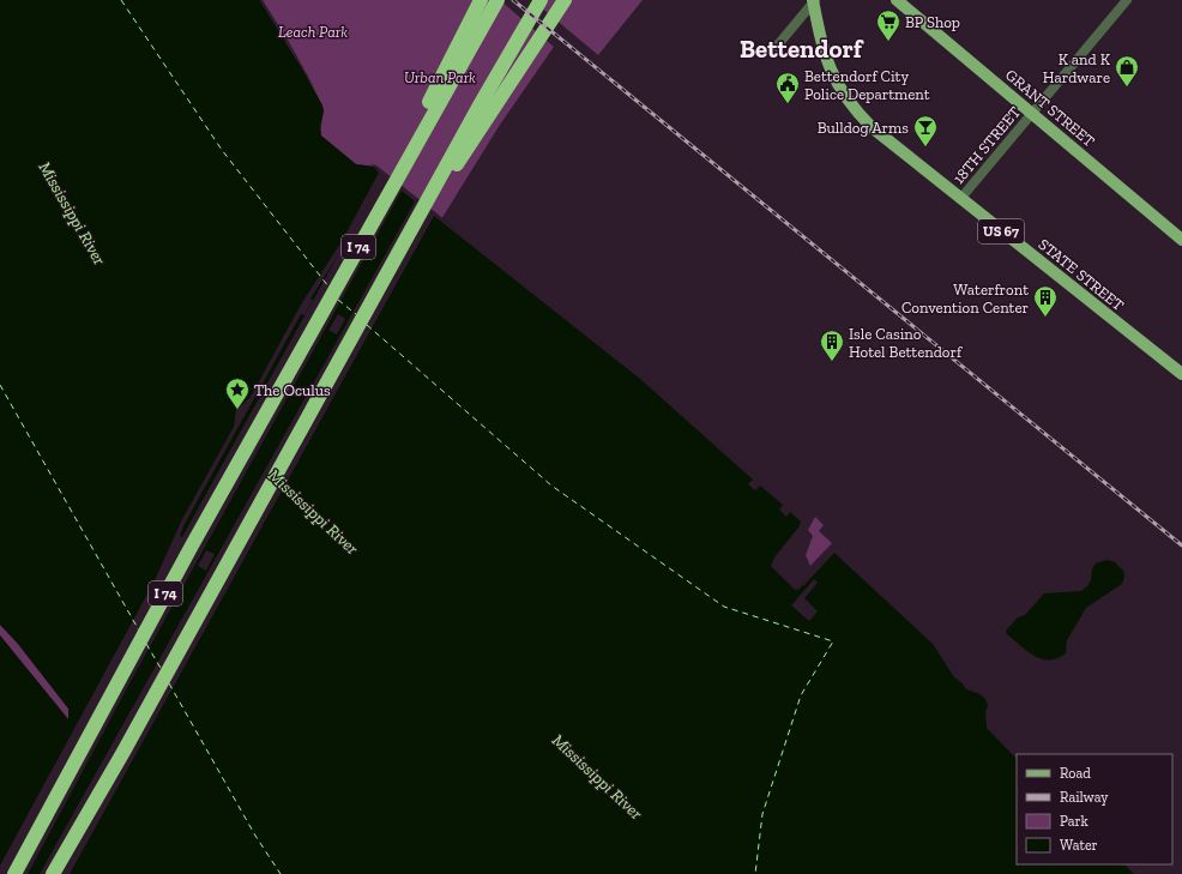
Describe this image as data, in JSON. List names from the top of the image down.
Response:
{
  "streets": {
    "highway": ["I 74"],
    "main road": ["GRANT STREET", "US 67", "STATE STREET"],
    "street": ["18TH STREET"]
  },
  "crossings": [
    ["GRANT STREET", "18TH STREET"],
    ["18TH STREET", "STATE STREET"]
  ],
  "districts": ["Bettendorf"],
  "water": ["Mississippi River"],
  "parks": ["Leach Park", "Urban Park"],
  "places": {
    "supermarket": ["BP Shop"],
    "shop": ["K and K Hardware"],
    "public building": ["Bettendorf City Police Department"],
    "bar": ["Bulldog Arms"],
    "building": ["Waterfront Convention Center", "Isle Casino Hotel Bettendorf"],
    "place": ["The Oculus"]
  },
  "legend": [
    "Road",
    "Railway",
    "Park",
    "Water"
  ]
}
